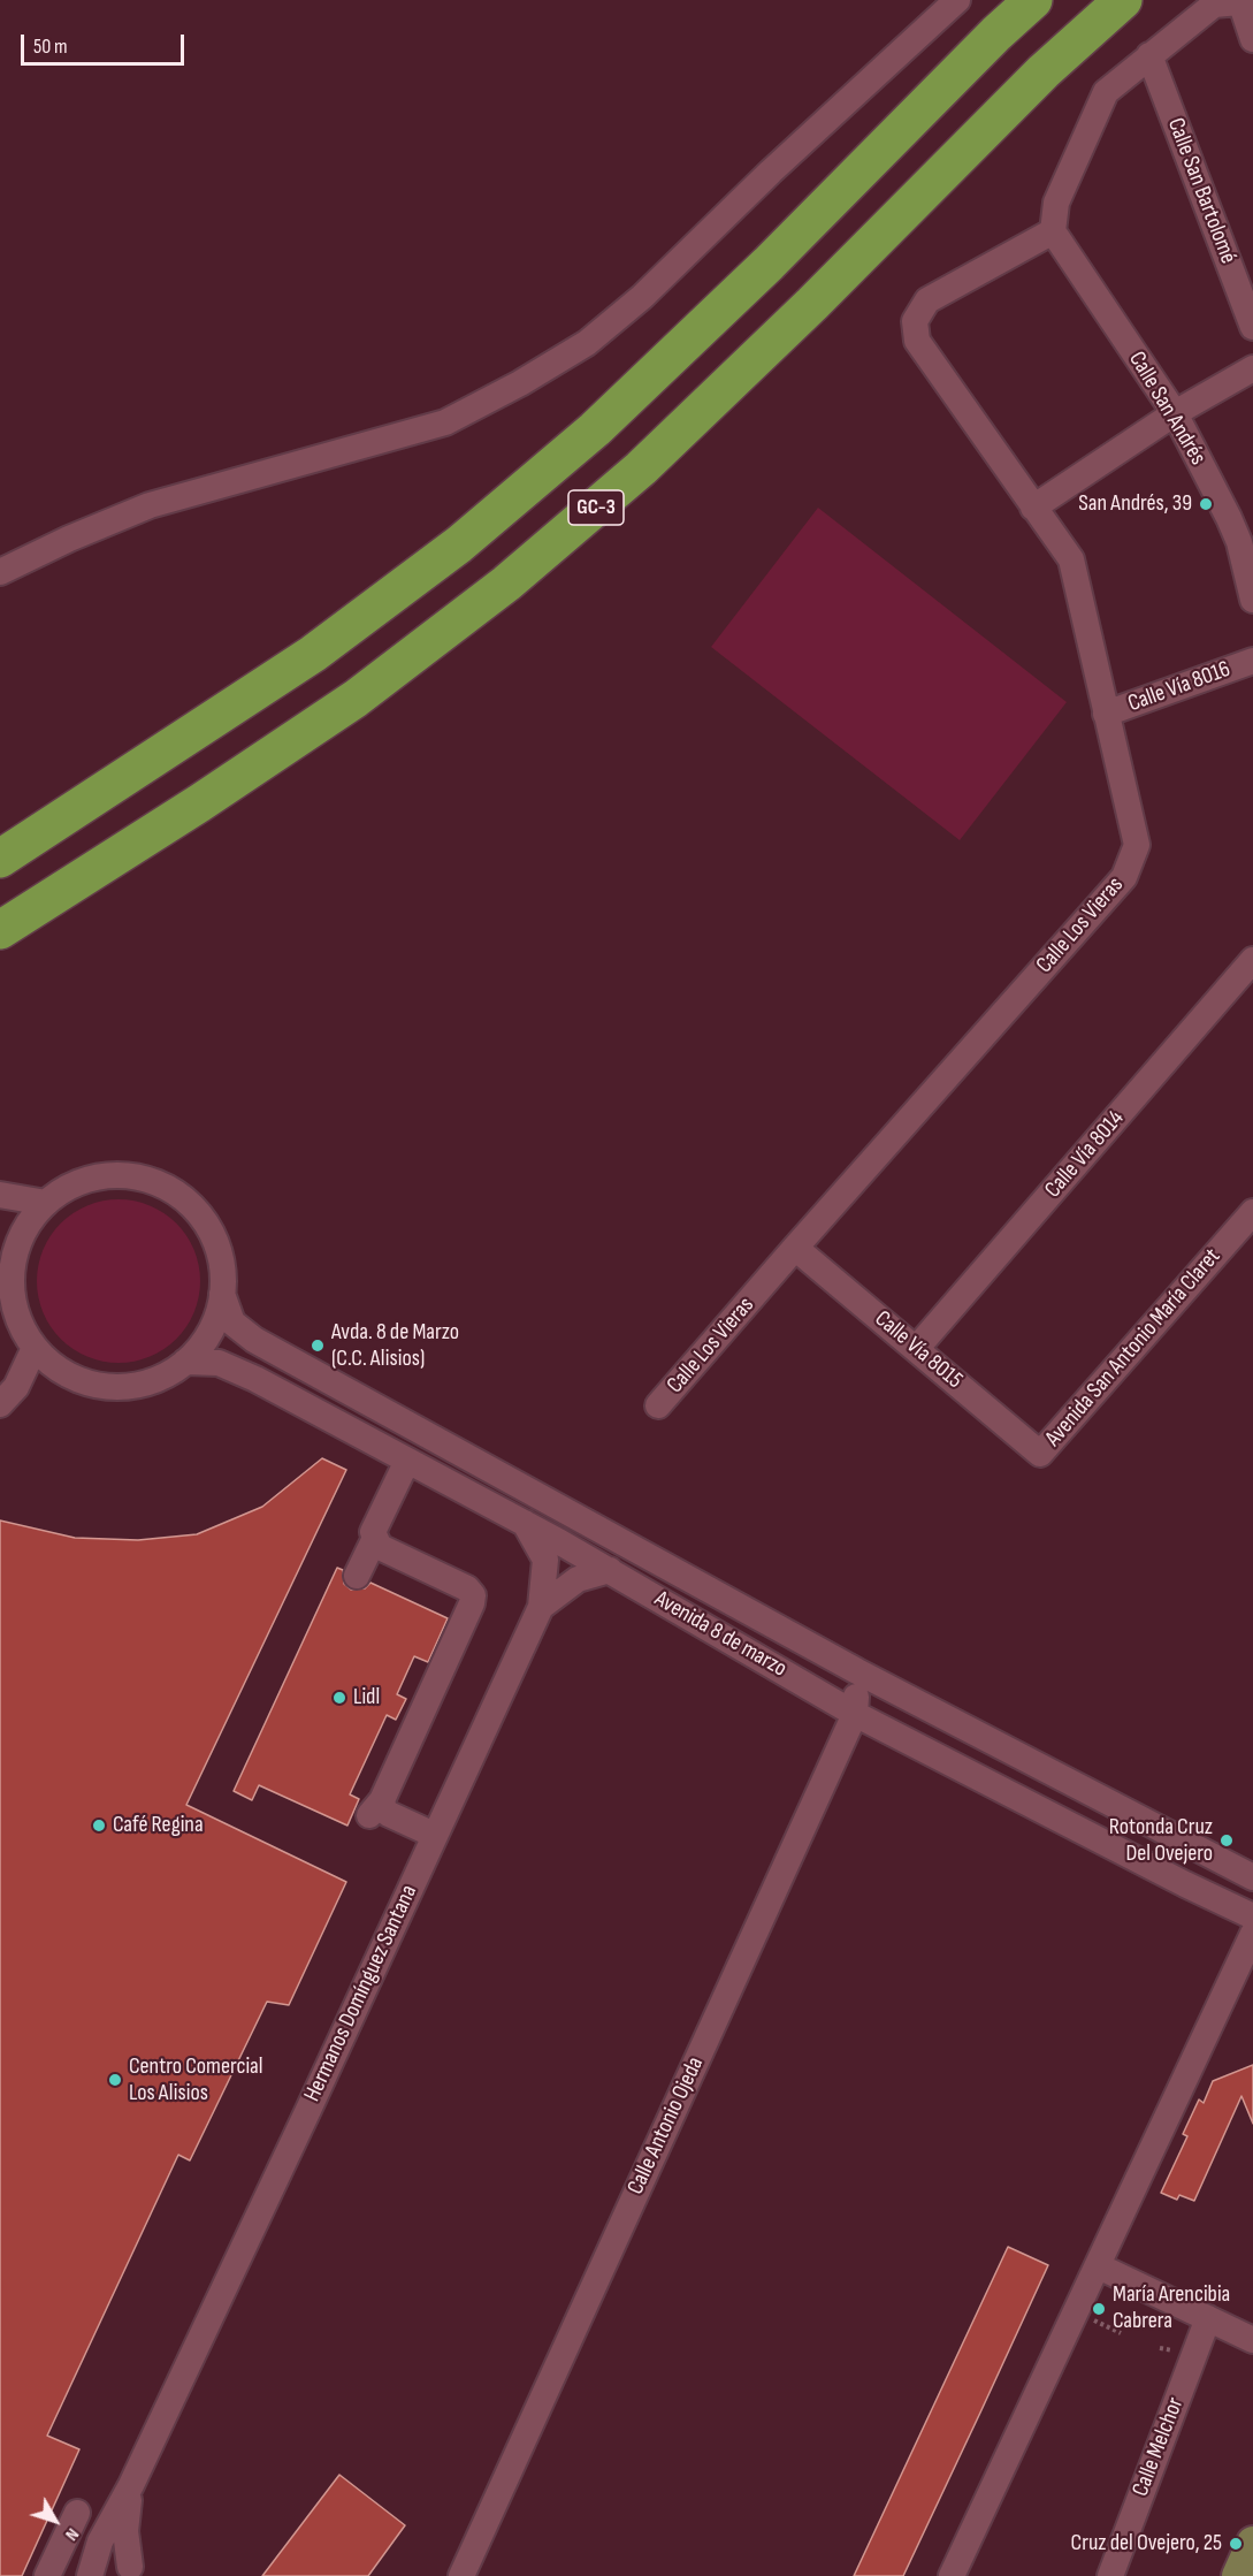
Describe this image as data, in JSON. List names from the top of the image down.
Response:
{
  "streets": {
    "highway": ["GC-3"],
    "street": [
      "Calle San Bartolomé",
      "Calle San Andrés",
      "Calle Vía 8016",
      "Calle Los Vieras",
      "Calle Vía 8014",
      "Avenida San Antonio María Claret",
      "Calle Vía 8015",
      "Avenida 8 de marzo",
      "Hermanos Domínguez Santana",
      "Calle Antonio Ojeda",
      "Calle Melchor"
    ]
  },
  "crossings": [
    ["Calle San Andrés", "Calle Los Vieras"],
    ["Calle Vía 8016", "Calle Los Vieras"],
    ["Calle Los Vieras", "Calle Vía 8015"],
    ["Calle Vía 8014", "Calle Vía 8015"],
    ["Avenida San Antonio María Claret", "Calle Vía 8015"],
    ["Avenida 8 de marzo", "Hermanos Domínguez Santana"],
    ["Avenida 8 de marzo", "Calle Antonio Ojeda"]
  ],
  "places": [
    "San Andrés, 39",
    "Avda. 8 de Marzo (C.C. Alisios)",
    "Lidl",
    "Café Regina",
    "Rotonda Cruz Del Ovejero",
    "Centro Comercial Los Alisios",
    "María Arencibia Cabrera",
    "Cruz del Ovejero, 25"
  ],
  "scale_bar": "50 m",
  "north": "bottom right"
}
